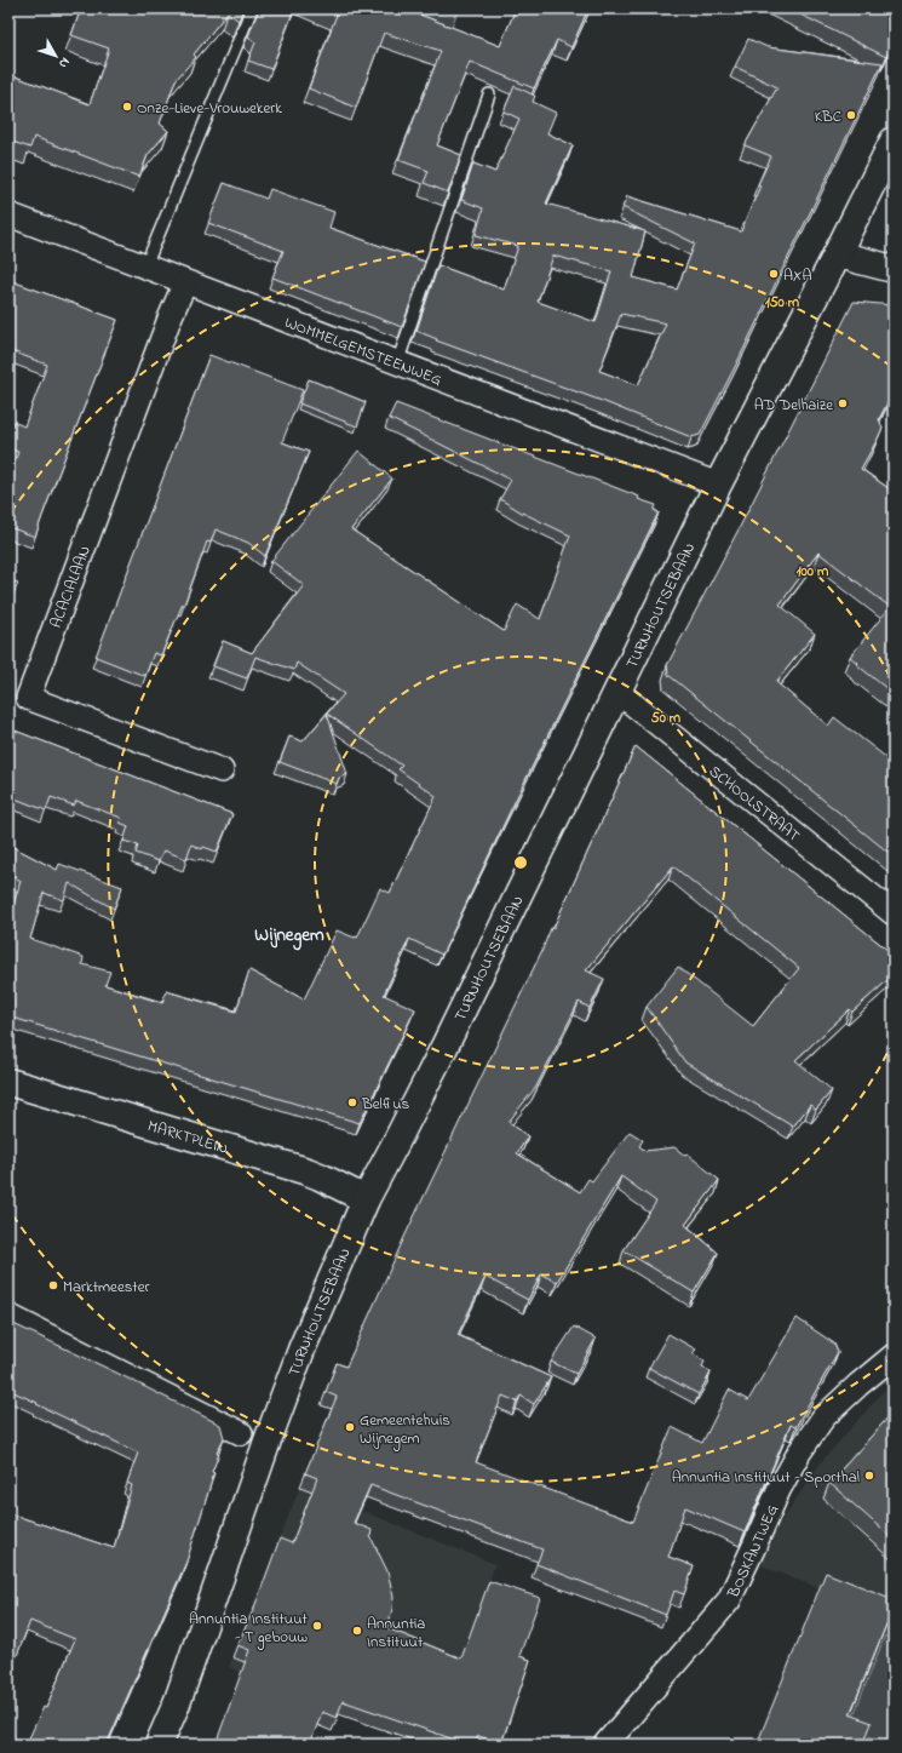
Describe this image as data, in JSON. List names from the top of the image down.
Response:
{
  "streets": {
    "main road": ["TURNHOUTSEBAAN", "MARKTPLEIN"],
    "street": [
      "WOMMELGEMSTEENWEG",
      "ACACIALAAN",
      "SCHOOLSTRAAT",
      "BOSKANTWEG"
    ]
  },
  "crossings": [
    ["WOMMELGEMSTEENWEG", "ACACIALAAN"],
    ["WOMMELGEMSTEENWEG", "TURNHOUTSEBAAN"],
    ["TURNHOUTSEBAAN", "SCHOOLSTRAAT"],
    ["TURNHOUTSEBAAN", "MARKTPLEIN"]
  ],
  "districts": ["Wijnegem"],
  "places": [
    "Onze-Lieve-Vrouwekerk",
    "KBC",
    "AXA",
    "AD Delhaize",
    "Belfius",
    "Marktmeester",
    "Gemeentehuis Wijnegem",
    "Annuntia Instituut - Sporthal",
    "Annuntia Instituut - T gebouw",
    "Annuntia Instituut"
  ],
  "north": "bottom right",
  "rings": ["150 m", "100 m", "50 m"]
}
